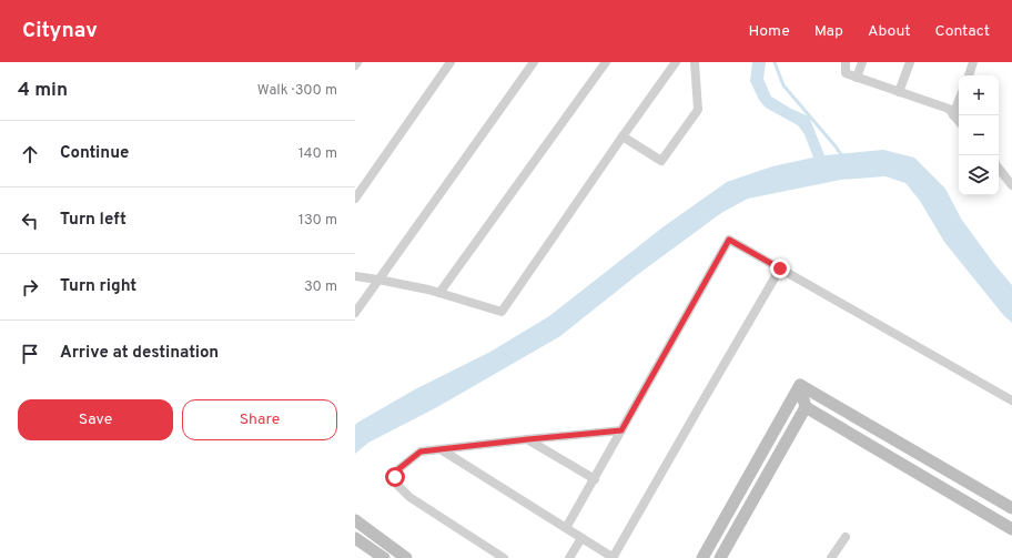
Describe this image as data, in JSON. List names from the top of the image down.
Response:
{
  "page": {
    "header": "Citynav",
    "nav": [
      "Home",
      "Map",
      "About",
      "Contact"
    ],
    "heading": ["4 min", "Walk · 300 m"],
    "map_buttons": ["+", "−"],
    "list": [
      ["Continue", "140 m"],
      ["Turn left", "130 m"],
      ["Turn right", "30 m"],
      "Arrive at destination"
    ],
    "buttons": ["Save", "Share"]
  }
}
